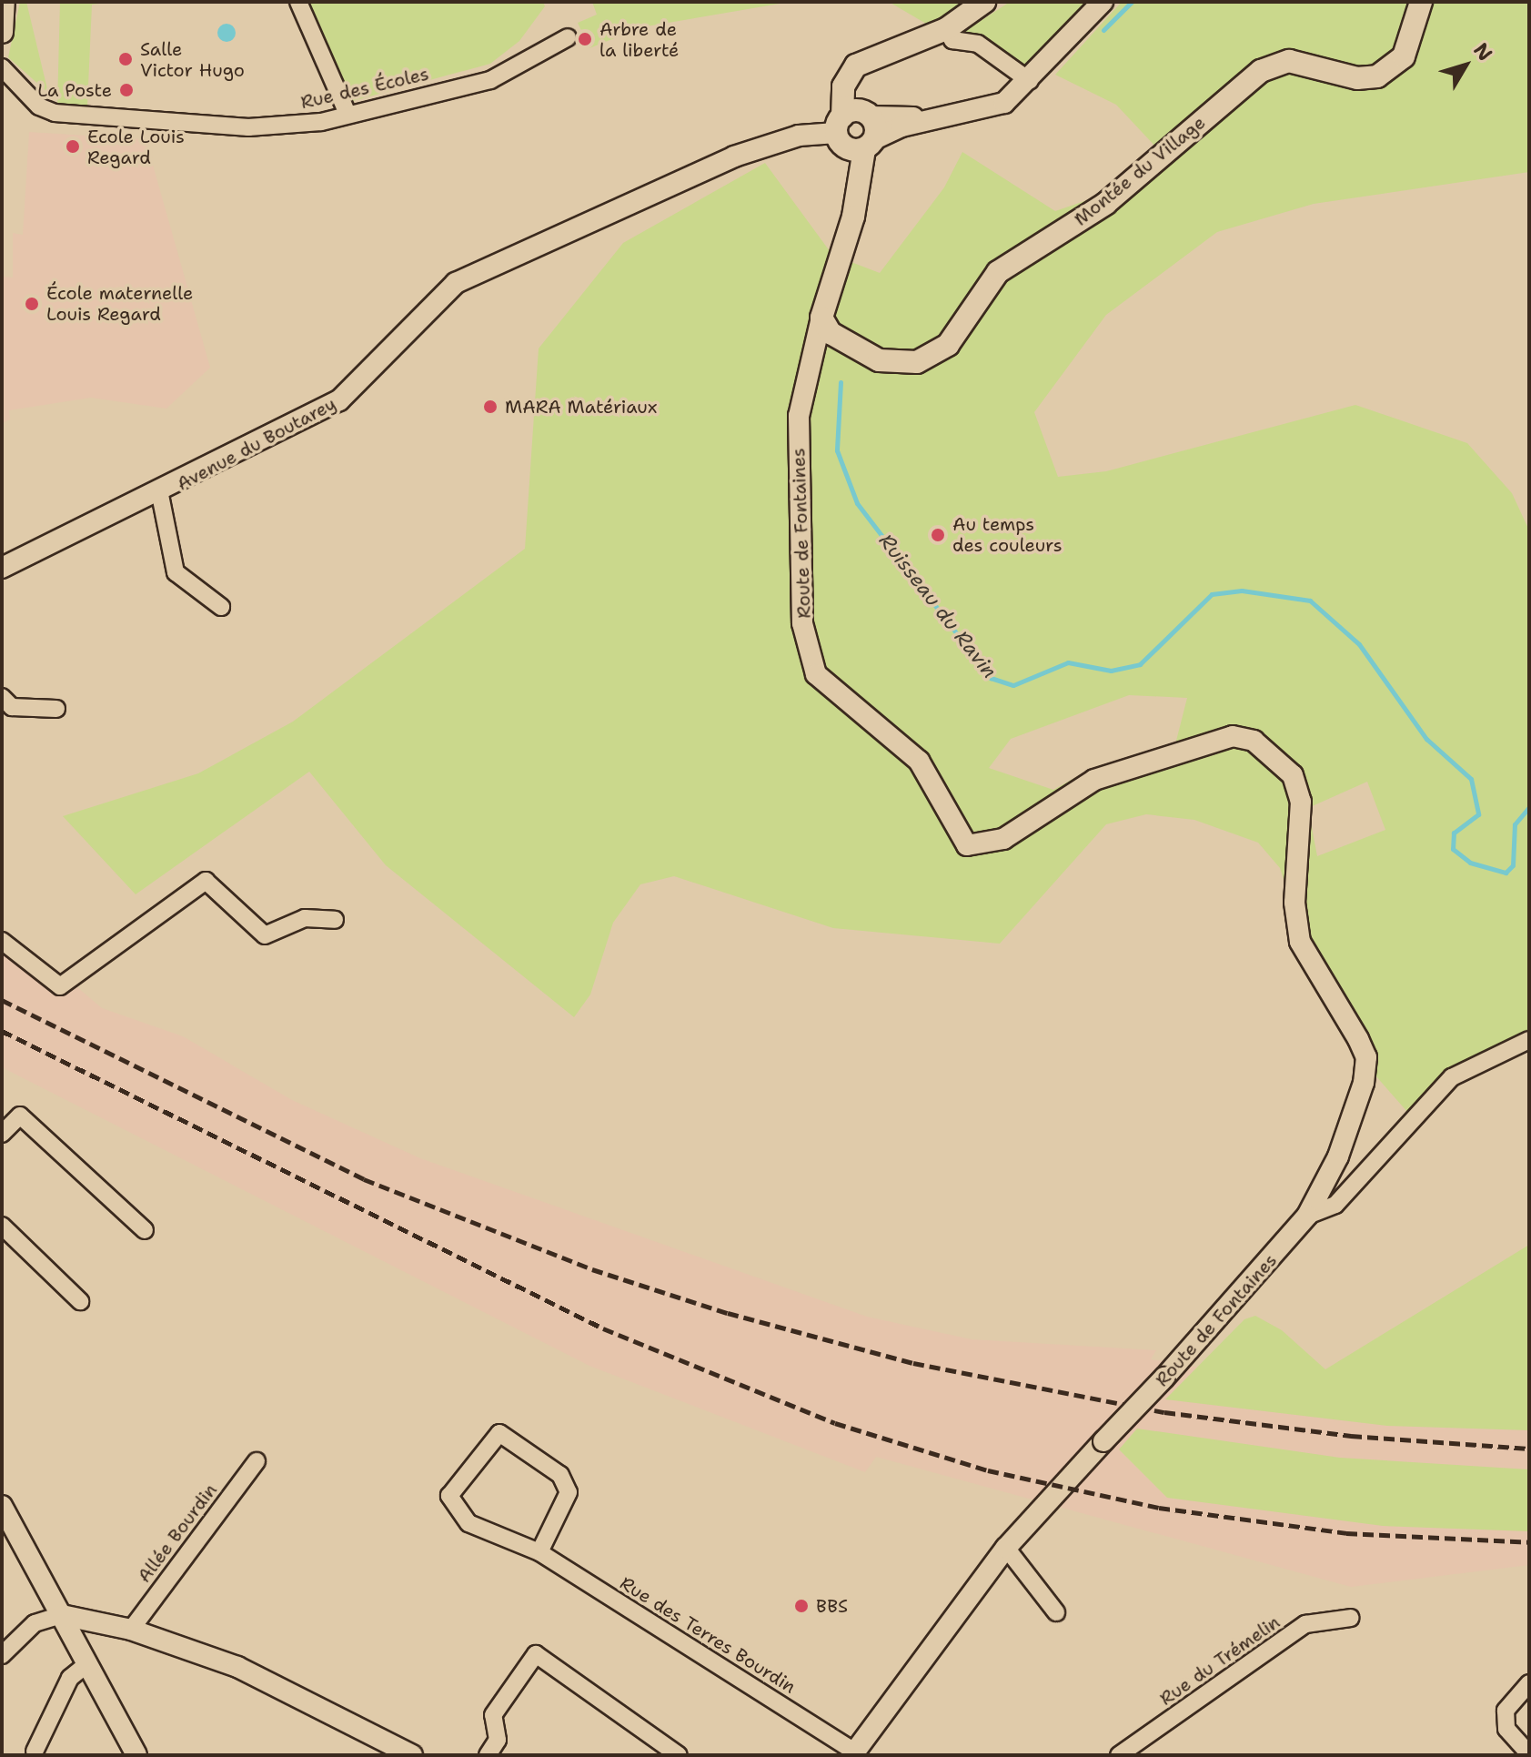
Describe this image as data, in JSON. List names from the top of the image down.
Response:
{
  "streets": {
    "main road": ["Montée du Village"],
    "street": [
      "Rue des Écoles",
      "Avenue du Boutarey",
      "Route de Fontaines",
      "Allée Bourdin",
      "Rue des Terres Bourdin",
      "Rue du Trémelin"
    ]
  },
  "crossings": [
    ["Montée du Village", "Route de Fontaines"],
    ["Route de Fontaines", "Rue des Terres Bourdin"]
  ],
  "water": ["Ruisseau du Ravin"],
  "places": [
    "Arbre de la liberté",
    "Salle Victor Hugo",
    "La Poste",
    "Ecole Louis Regard",
    "École maternelle Louis Regard",
    "MARA Matériaux",
    "Au temps des couleurs",
    "BBS"
  ],
  "north": "top right"
}
